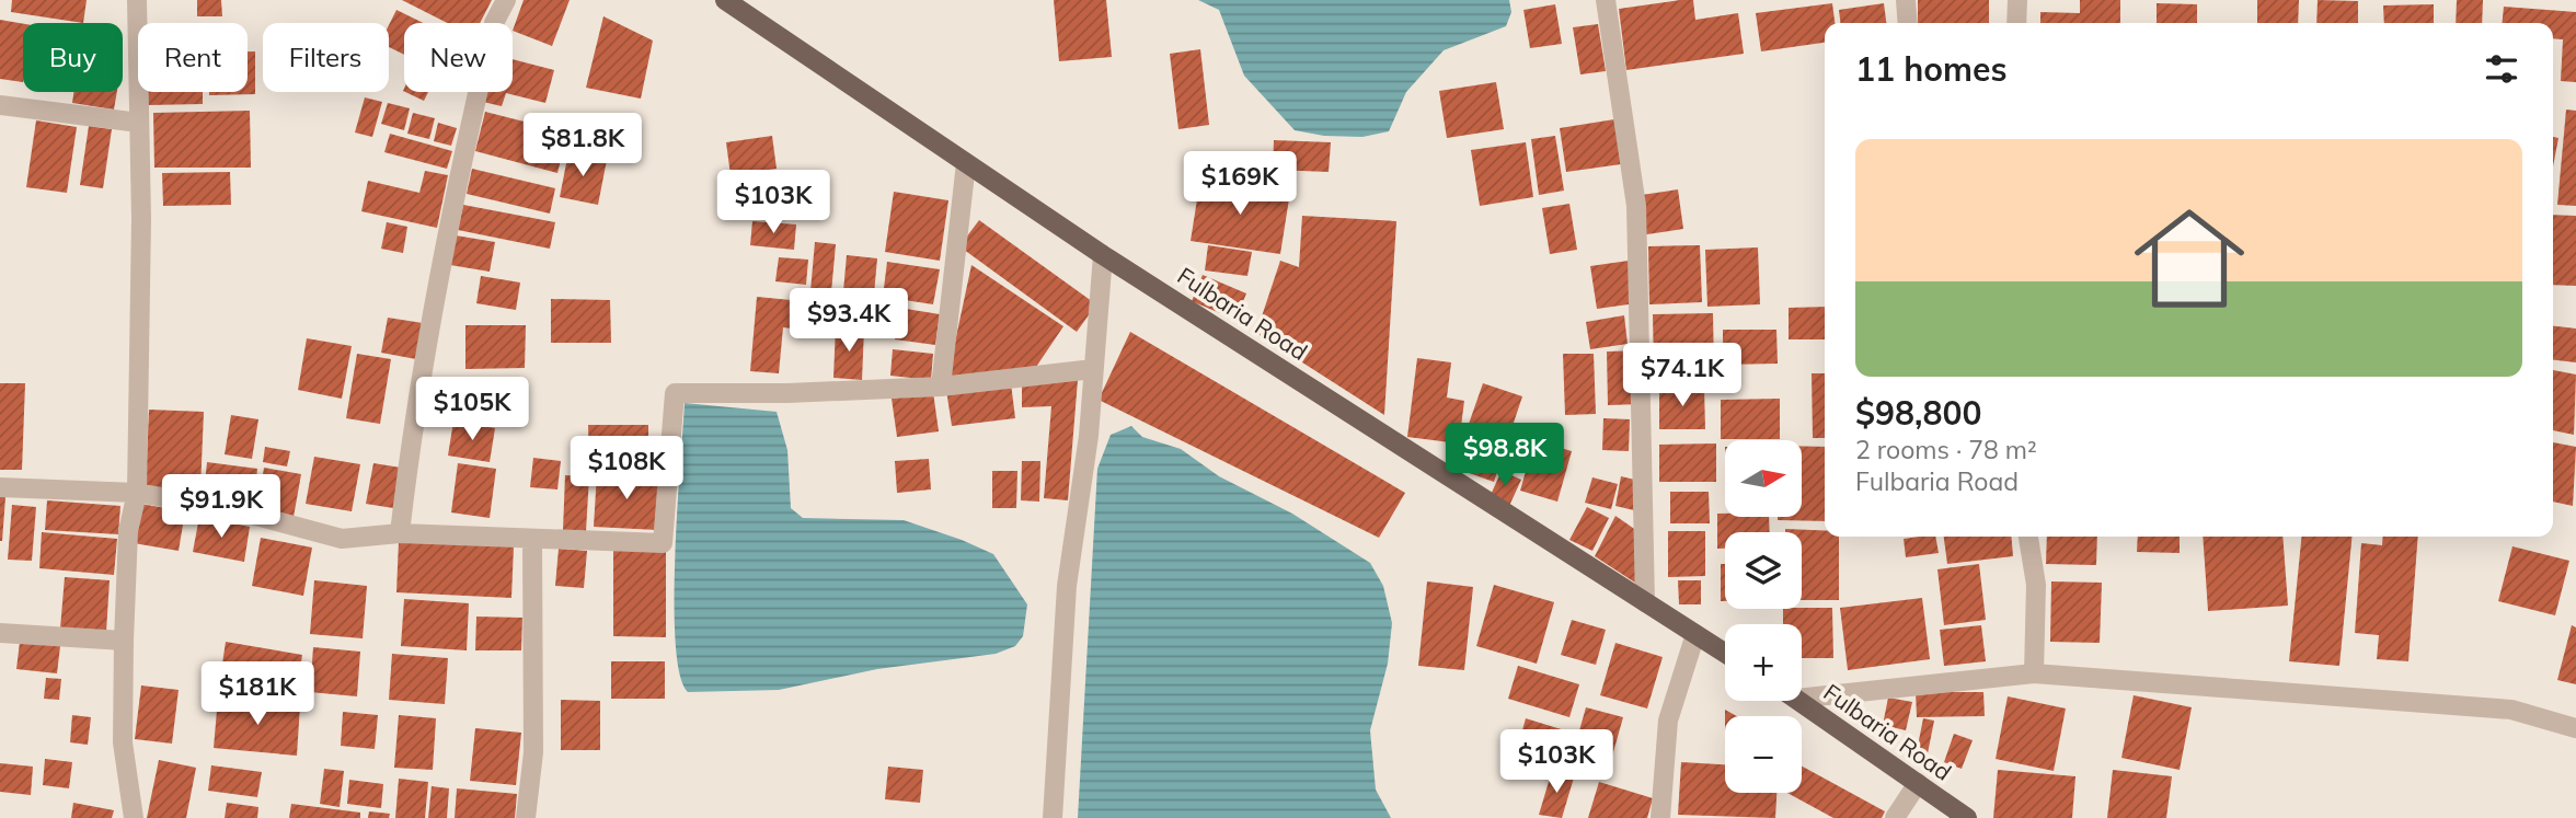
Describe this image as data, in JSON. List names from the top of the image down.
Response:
{
  "streets": {
    "main road": ["Fulbaria Road"]
  },
  "north": "right",
  "page": {
    "chip": [
      "Buy",
      "Rent",
      "Filters",
      "New"
    ],
    "heading": "11 homes",
    "price": [
      "$81.8K",
      "$169K",
      "$103K",
      "$93.4K",
      "$74.1K",
      "$105K",
      "$98.8K",
      "$108K",
      "$91.9K",
      "$181K",
      "$103K"
    ],
    "list": [
      {
        "name": "$98,800",
        "note": "2 rooms · 78 m² · Fulbaria Road"
      }
    ],
    "map_buttons": ["+", "−"]
  }
}
